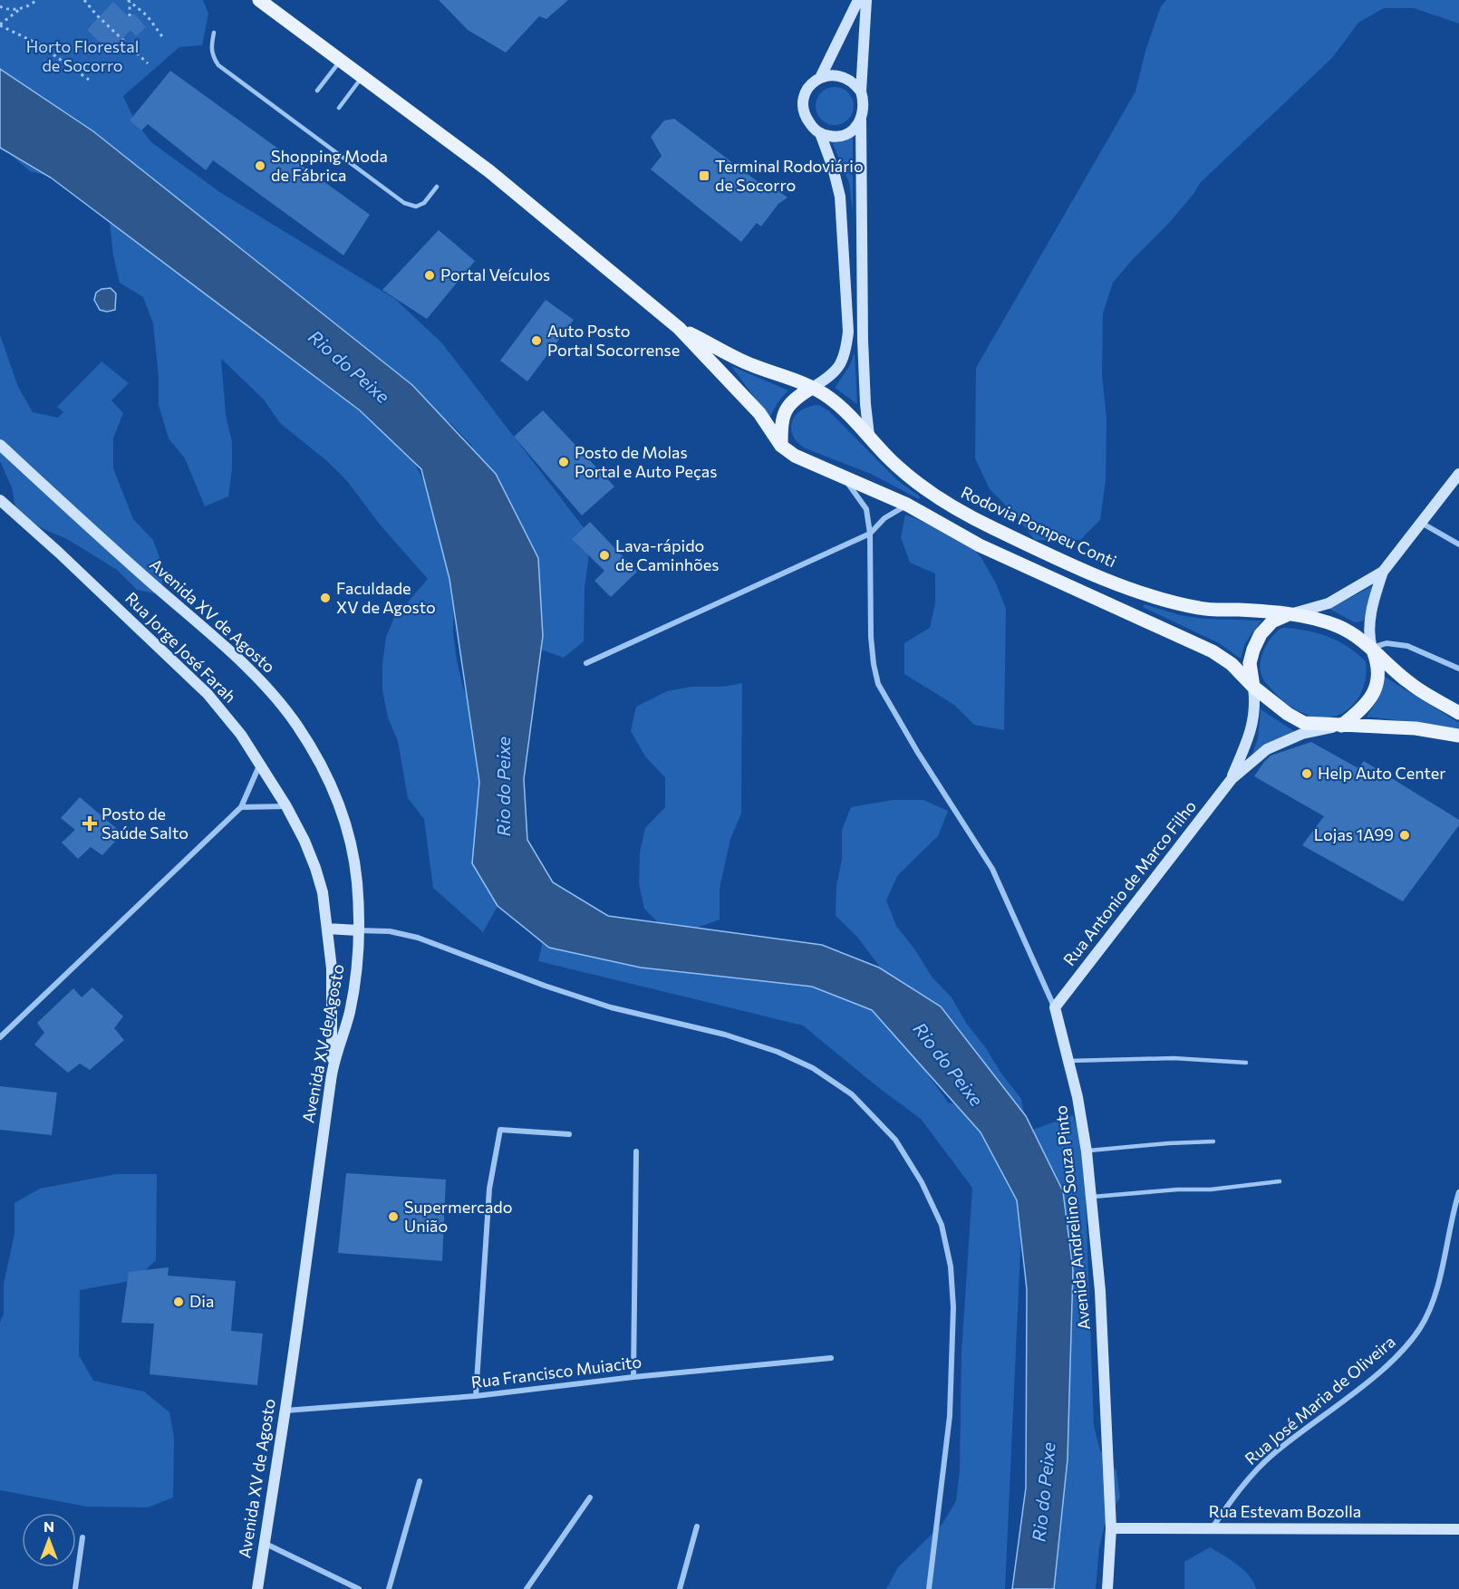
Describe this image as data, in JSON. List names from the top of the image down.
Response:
{
  "streets": {
    "main road": ["Rodovia Pompeu Conti"],
    "street": [
      "Avenida XV de Agosto",
      "Rua Jorge José Farah",
      "Rua Antonio de Marco Filho",
      "Avenida Andrelino Souza Pinto",
      "Rua Francisco Muiacito",
      "Rua José Maria de Oliveira",
      "Rua Estevam Bozolla"
    ]
  },
  "crossings": [
    ["Rodovia Pompeu Conti", "Rua Antonio de Marco Filho"],
    ["Avenida XV de Agosto", "Rua Jorge José Farah"],
    ["Avenida XV de Agosto", "Rua Francisco Muiacito"],
    ["Rua Antonio de Marco Filho", "Avenida Andrelino Souza Pinto"],
    ["Avenida Andrelino Souza Pinto", "Rua Estevam Bozolla"],
    ["Rua José Maria de Oliveira", "Rua Estevam Bozolla"]
  ],
  "water": ["Rio do Peixe"],
  "parks": ["Horto Florestal de Socorro"],
  "places": {
    "other": [
      "Shopping Moda de Fábrica",
      "Portal Veículos",
      "Auto Posto Portal Socorrense",
      "Posto de Molas Portal e Auto Peças",
      "Lava-rápido de Caminhões",
      "Faculdade XV de Agosto",
      "Help Auto Center",
      "Lojas 1A99",
      "Supermercado União",
      "Dia"
    ],
    "transit": ["Terminal Rodoviário de Socorro"],
    "health": ["Posto de Saúde Salto"]
  },
  "north": "top"
}
